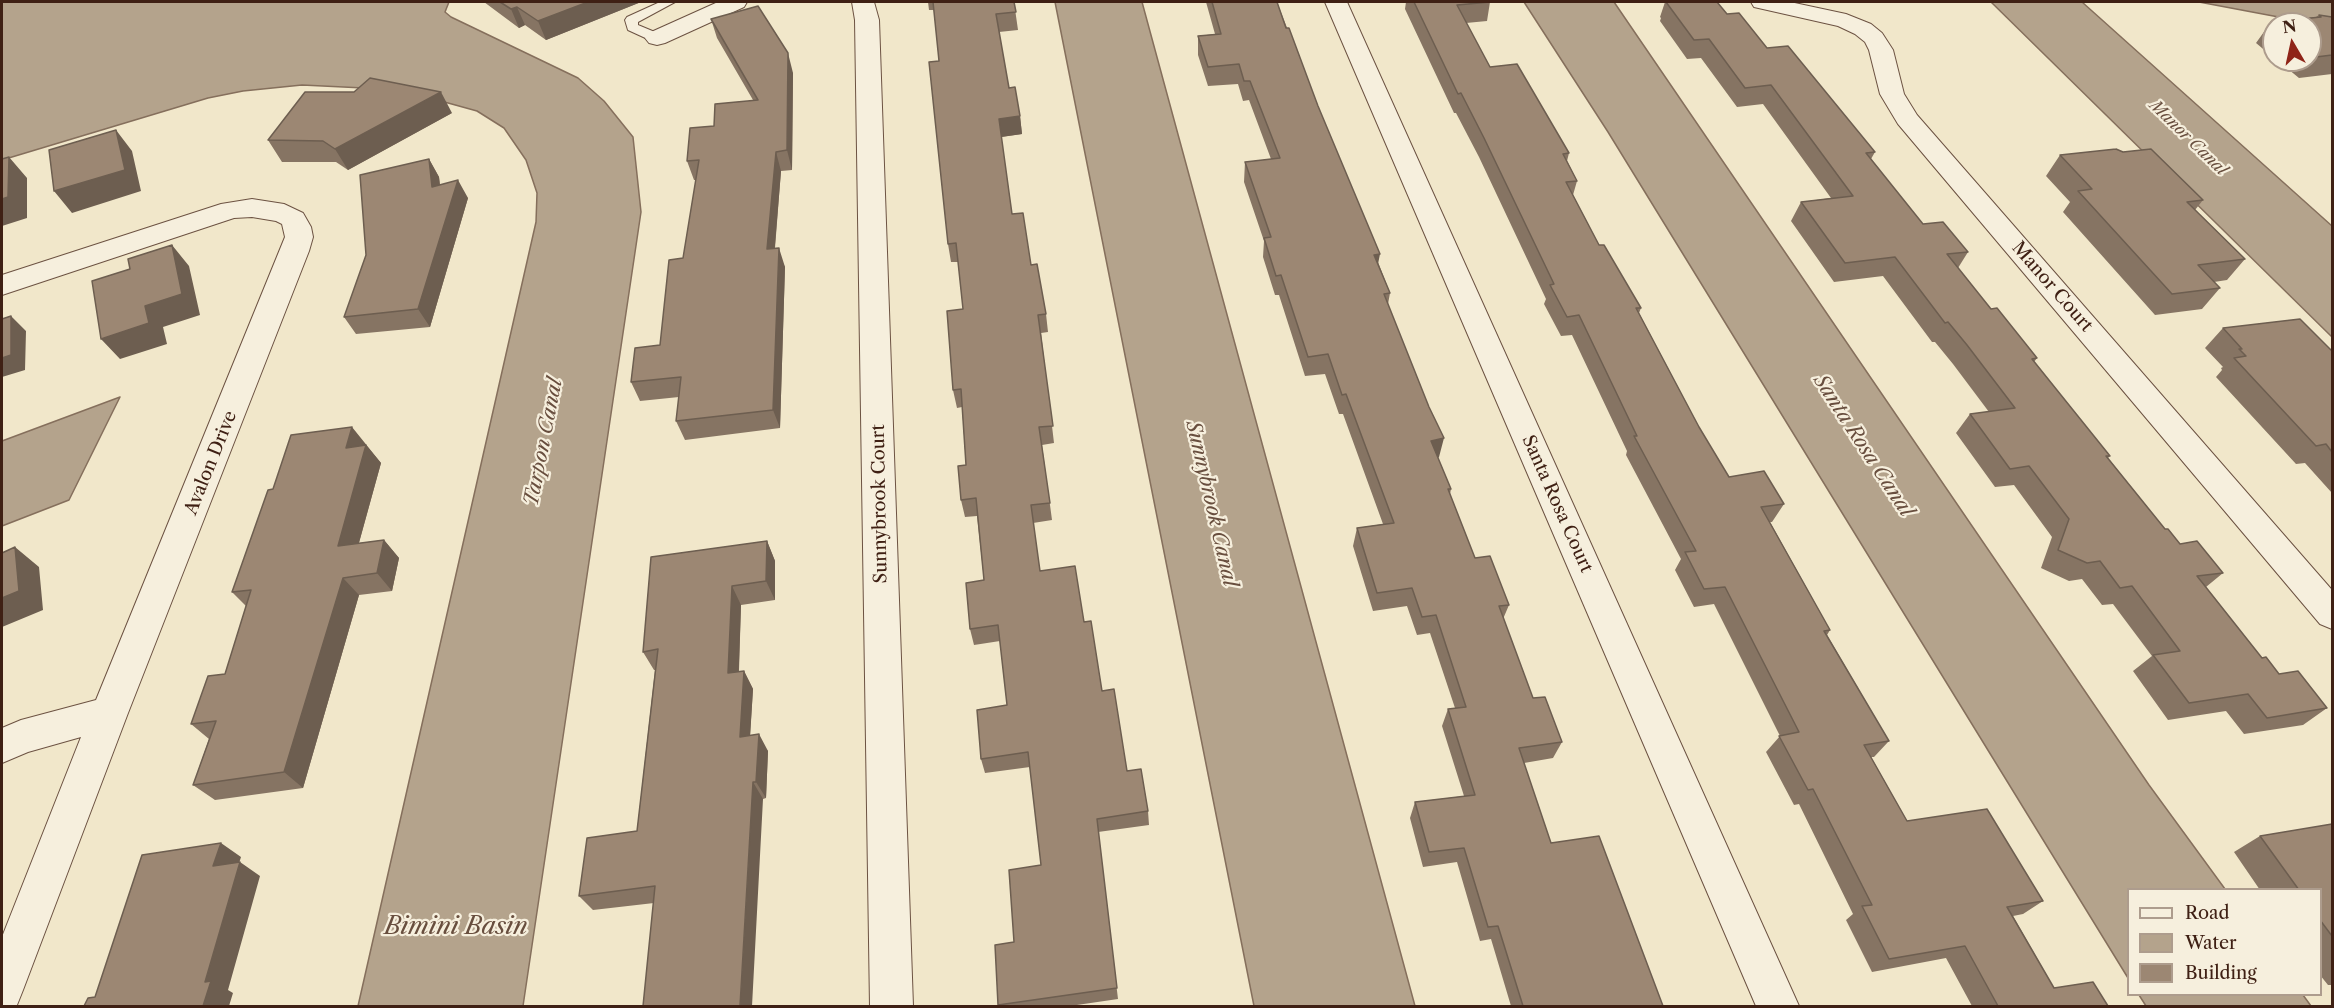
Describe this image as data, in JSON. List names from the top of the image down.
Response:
{
  "streets": {
    "street": [
      "Manor Court",
      "Avalon Drive",
      "Sunnybrook Court",
      "Santa Rosa Court"
    ]
  },
  "water": [
    "Manor Canal",
    "Tarpon Canal",
    "Santa Rosa Canal",
    "Sunnybrook Canal",
    "Bimini Basin"
  ],
  "legend": ["Road", "Water", "Building"],
  "north": "top"
}
